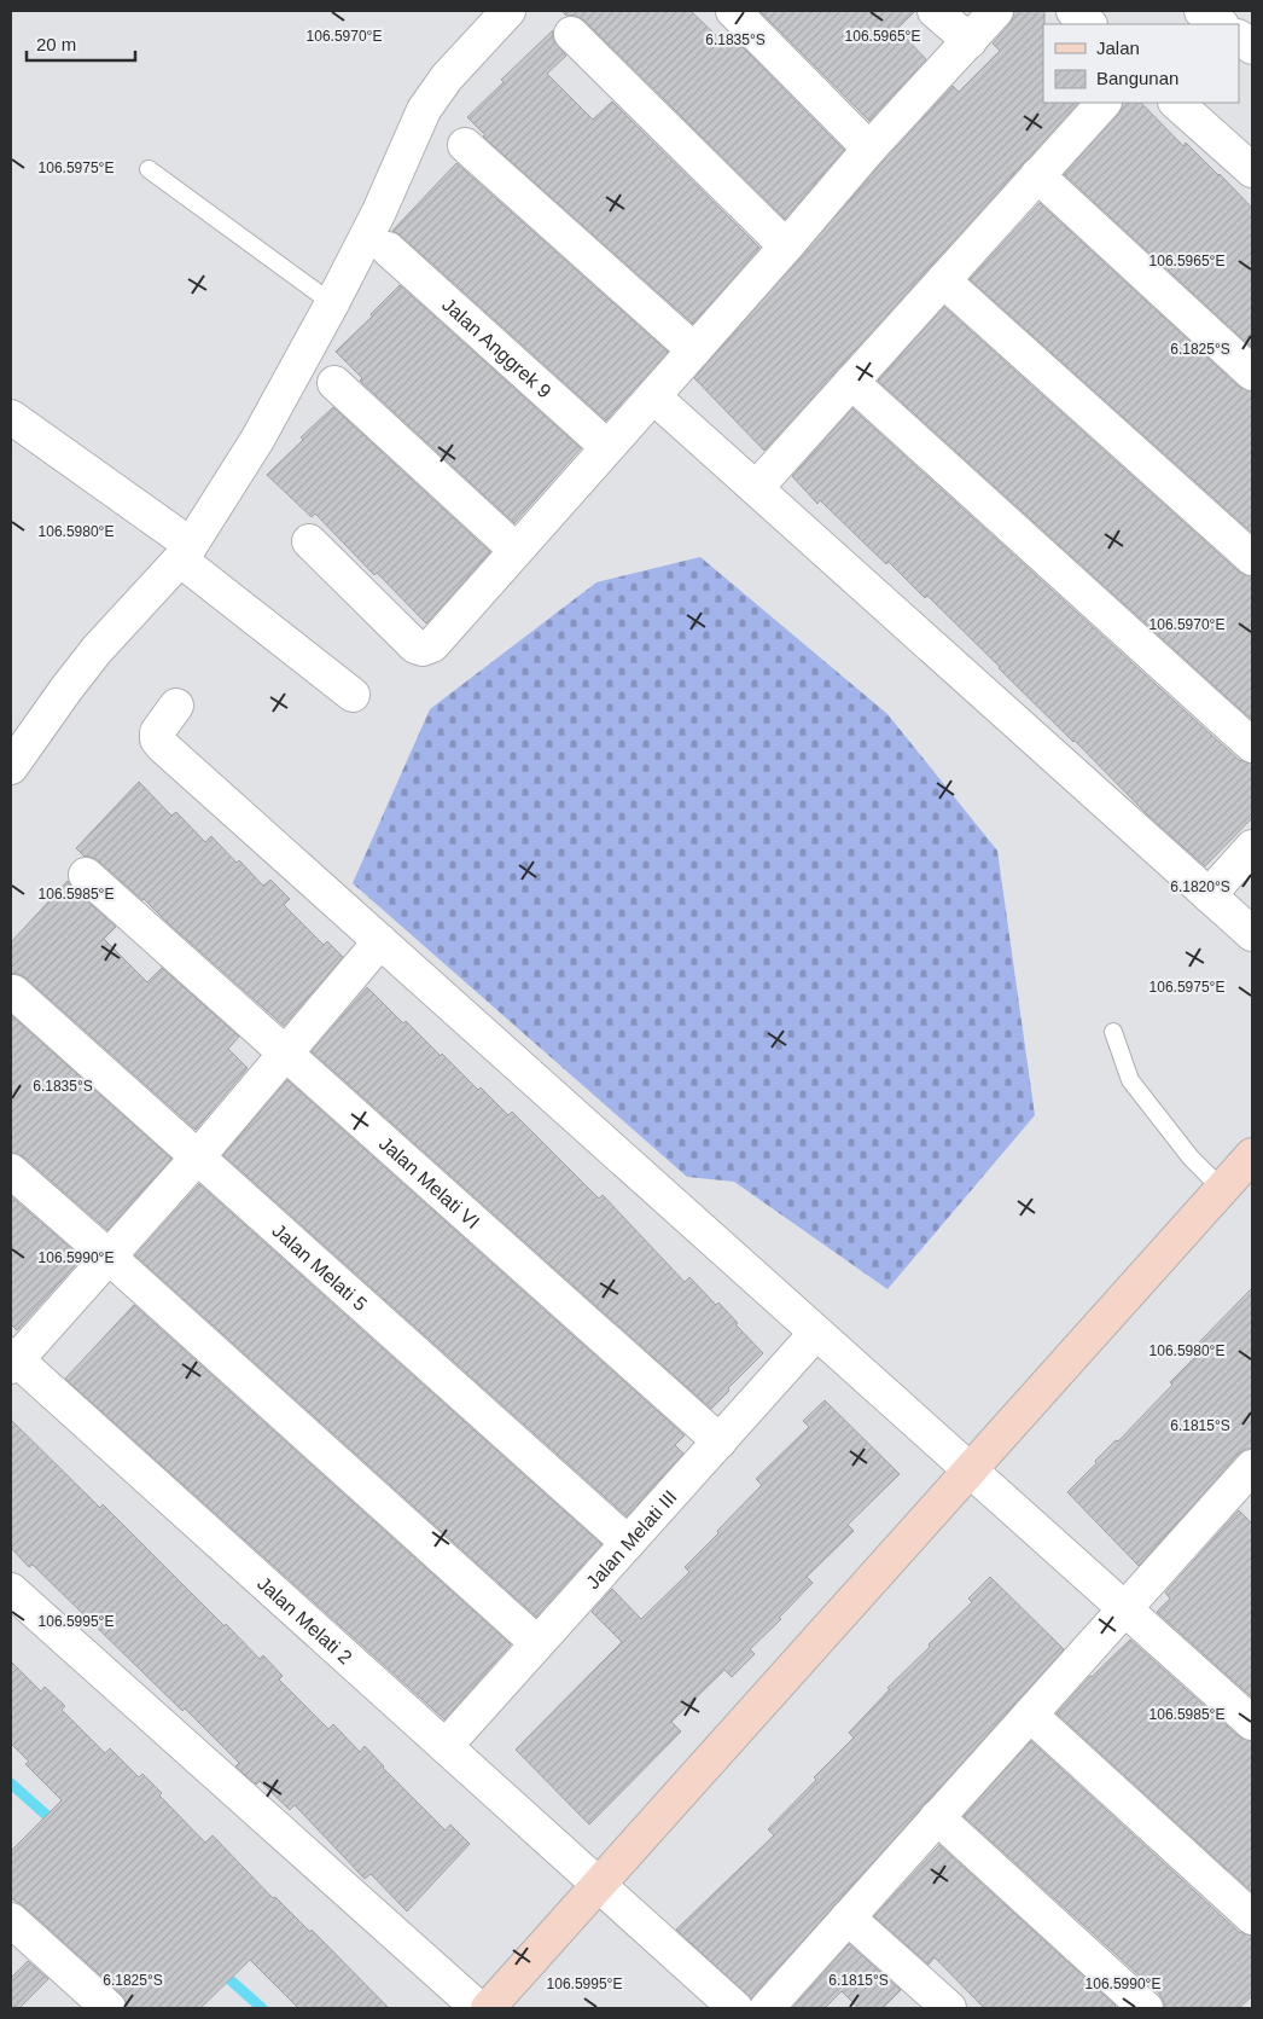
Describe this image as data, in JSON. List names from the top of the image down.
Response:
{
  "streets": {
    "street": [
      "Jalan Anggrek 9",
      "Jalan Melati VI",
      "Jalan Melati 5",
      "Jalan Melati III",
      "Jalan Melati 2"
    ]
  },
  "crossings": [
    ["Jalan Melati VI", "Jalan Melati III"],
    ["Jalan Melati 5", "Jalan Melati III"],
    ["Jalan Melati III", "Jalan Melati 2"]
  ],
  "legend": ["Jalan", "Bangunan"],
  "scale_bar": "20 m",
  "coordinates": [
    "106.5970°E",
    "106.5965°E",
    "6.1835°S",
    "106.5975°E",
    "6.1825°S",
    "106.5980°E",
    "6.1820°S",
    "106.5985°E",
    "106.5990°E",
    "6.1815°S",
    "106.5995°E"
  ]
}
